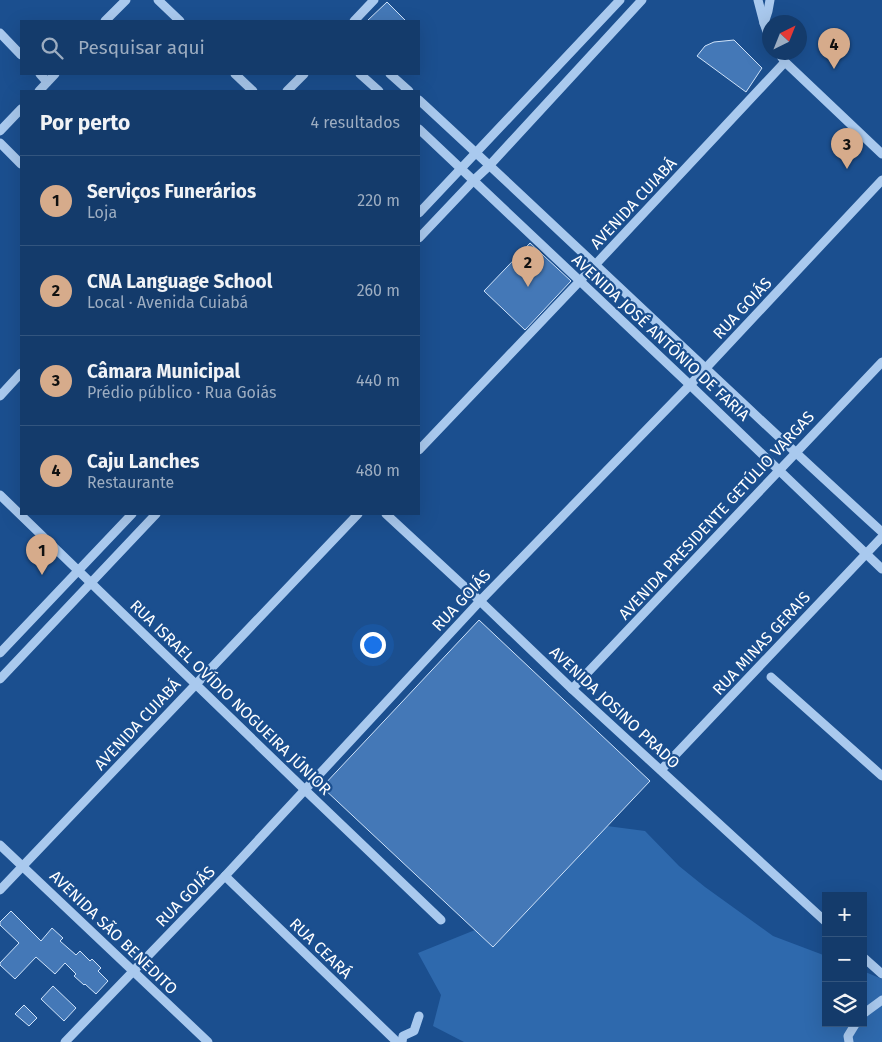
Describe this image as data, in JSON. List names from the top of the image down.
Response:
{
  "streets": {
    "street": [
      "AVENIDA CUIABÁ",
      "RUA GOIÁS",
      "AVENIDA JOSÉ ANTÔNIO DE FARIA",
      "AVENIDA PRESIDENTE GETÚLIO VARGAS",
      "RUA MINAS GERAIS",
      "RUA ISRAEL OVÍDIO NOGUEIRA JÚNIOR",
      "AVENIDA JOSINO PRADO",
      "AVENIDA SÃO BENEDITO",
      "RUA CEARÁ"
    ]
  },
  "crossings": [
    ["AVENIDA CUIABÁ", "AVENIDA JOSÉ ANTÔNIO DE FARIA"],
    ["AVENIDA CUIABÁ", "RUA ISRAEL OVÍDIO NOGUEIRA JÚNIOR"],
    ["AVENIDA CUIABÁ", "AVENIDA SÃO BENEDITO"],
    ["RUA GOIÁS", "AVENIDA JOSÉ ANTÔNIO DE FARIA"],
    ["RUA GOIÁS", "RUA ISRAEL OVÍDIO NOGUEIRA JÚNIOR"],
    ["RUA GOIÁS", "AVENIDA JOSINO PRADO"],
    ["RUA GOIÁS", "AVENIDA SÃO BENEDITO"],
    ["RUA GOIÁS", "RUA CEARÁ"],
    ["AVENIDA JOSÉ ANTÔNIO DE FARIA", "AVENIDA PRESIDENTE GETÚLIO VARGAS"],
    ["AVENIDA JOSÉ ANTÔNIO DE FARIA", "RUA MINAS GERAIS"],
    ["AVENIDA PRESIDENTE GETÚLIO VARGAS", "AVENIDA JOSINO PRADO"],
    ["RUA MINAS GERAIS", "AVENIDA JOSINO PRADO"]
  ],
  "north": "top right",
  "page": {
    "search": "Pesquisar aqui",
    "pins": [
      "4",
      "3",
      "2",
      "1"
    ],
    "heading": ["Por perto", "4 resultados"],
    "list": [
      {
        "mark": "1",
        "name": "Serviços Funerários",
        "note": "Loja",
        "value": "220 m"
      },
      {
        "mark": "2",
        "name": "CNA Language School",
        "note": "Local · Avenida Cuiabá",
        "value": "260 m"
      },
      {
        "mark": "3",
        "name": "Câmara Municipal",
        "note": "Prédio público · Rua Goiás",
        "value": "440 m"
      },
      {
        "mark": "4",
        "name": "Caju Lanches",
        "note": "Restaurante",
        "value": "480 m"
      }
    ],
    "map_buttons": ["+", "−"]
  }
}
